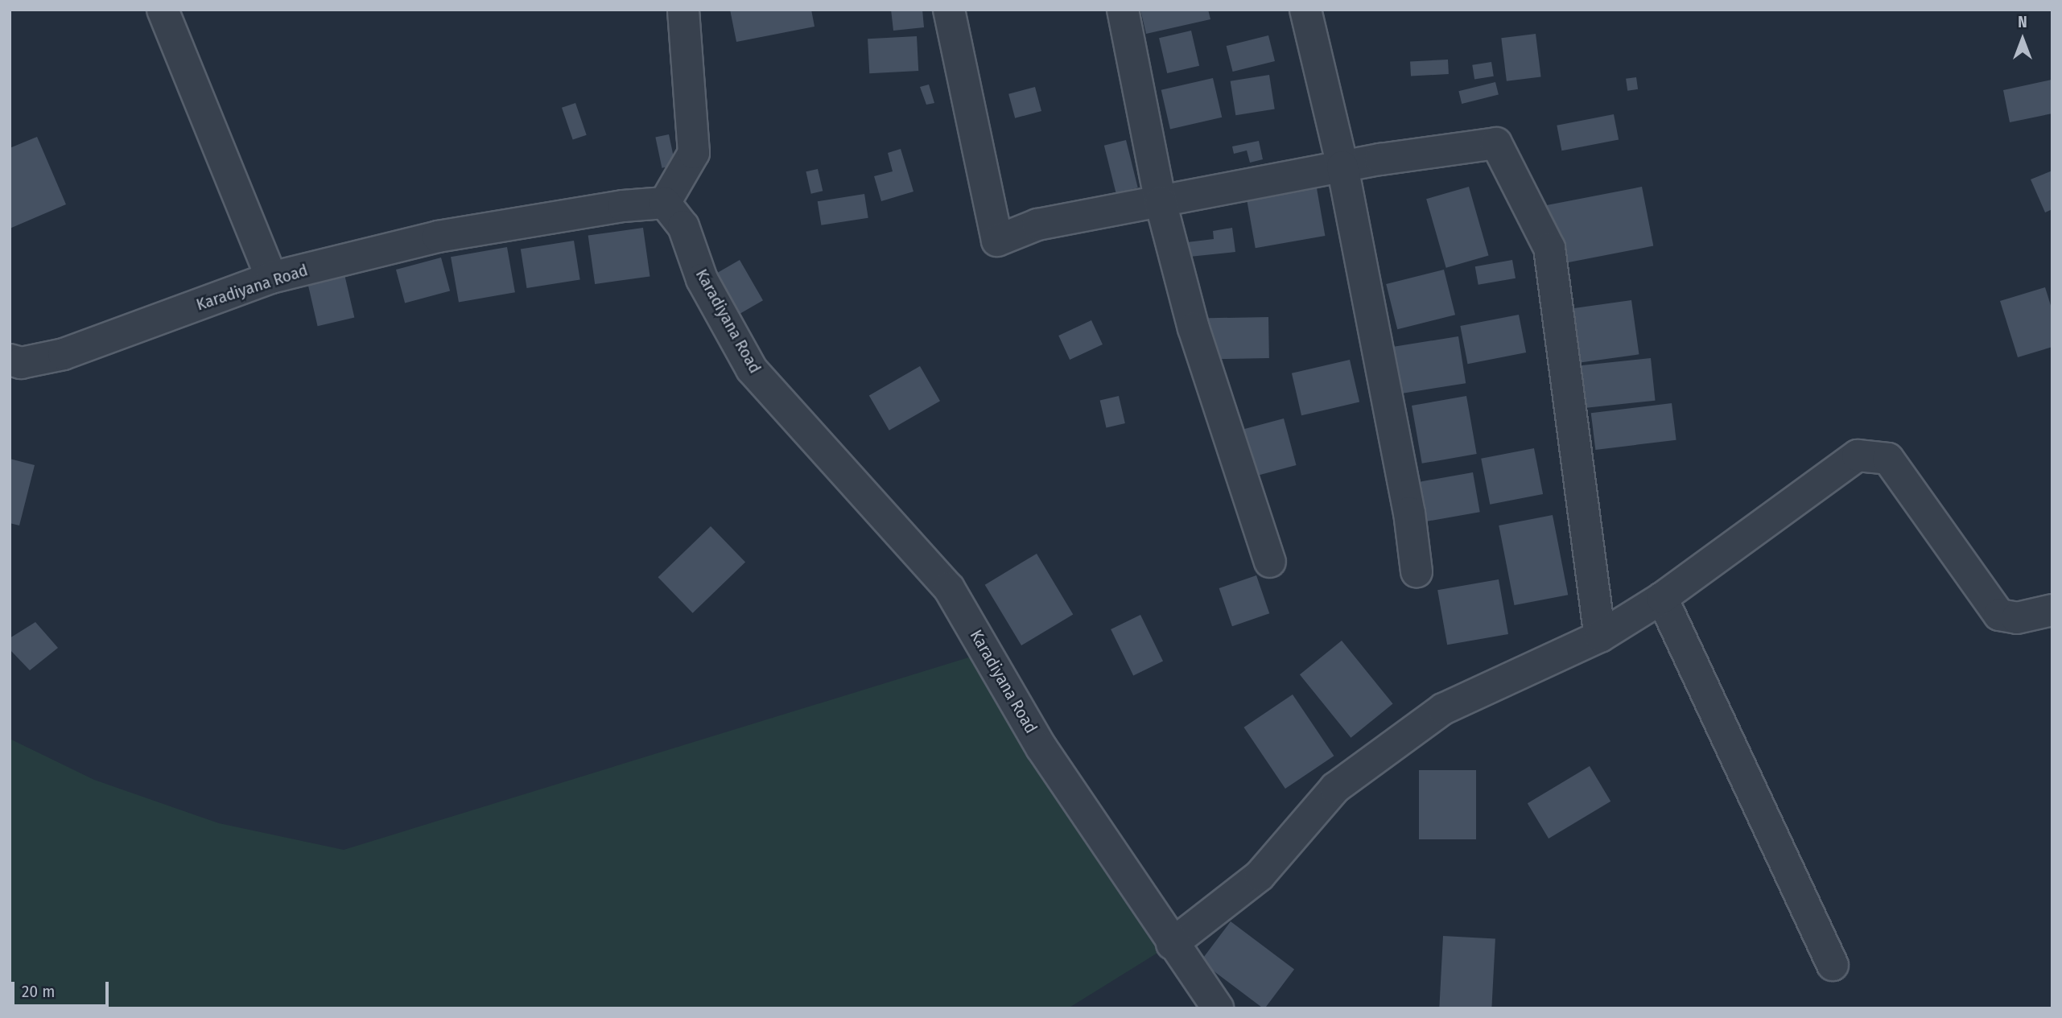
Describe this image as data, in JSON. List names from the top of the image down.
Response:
{
  "streets": {
    "street": ["Karadiyana Road"]
  },
  "scale_bar": "20 m",
  "north": "top"
}
